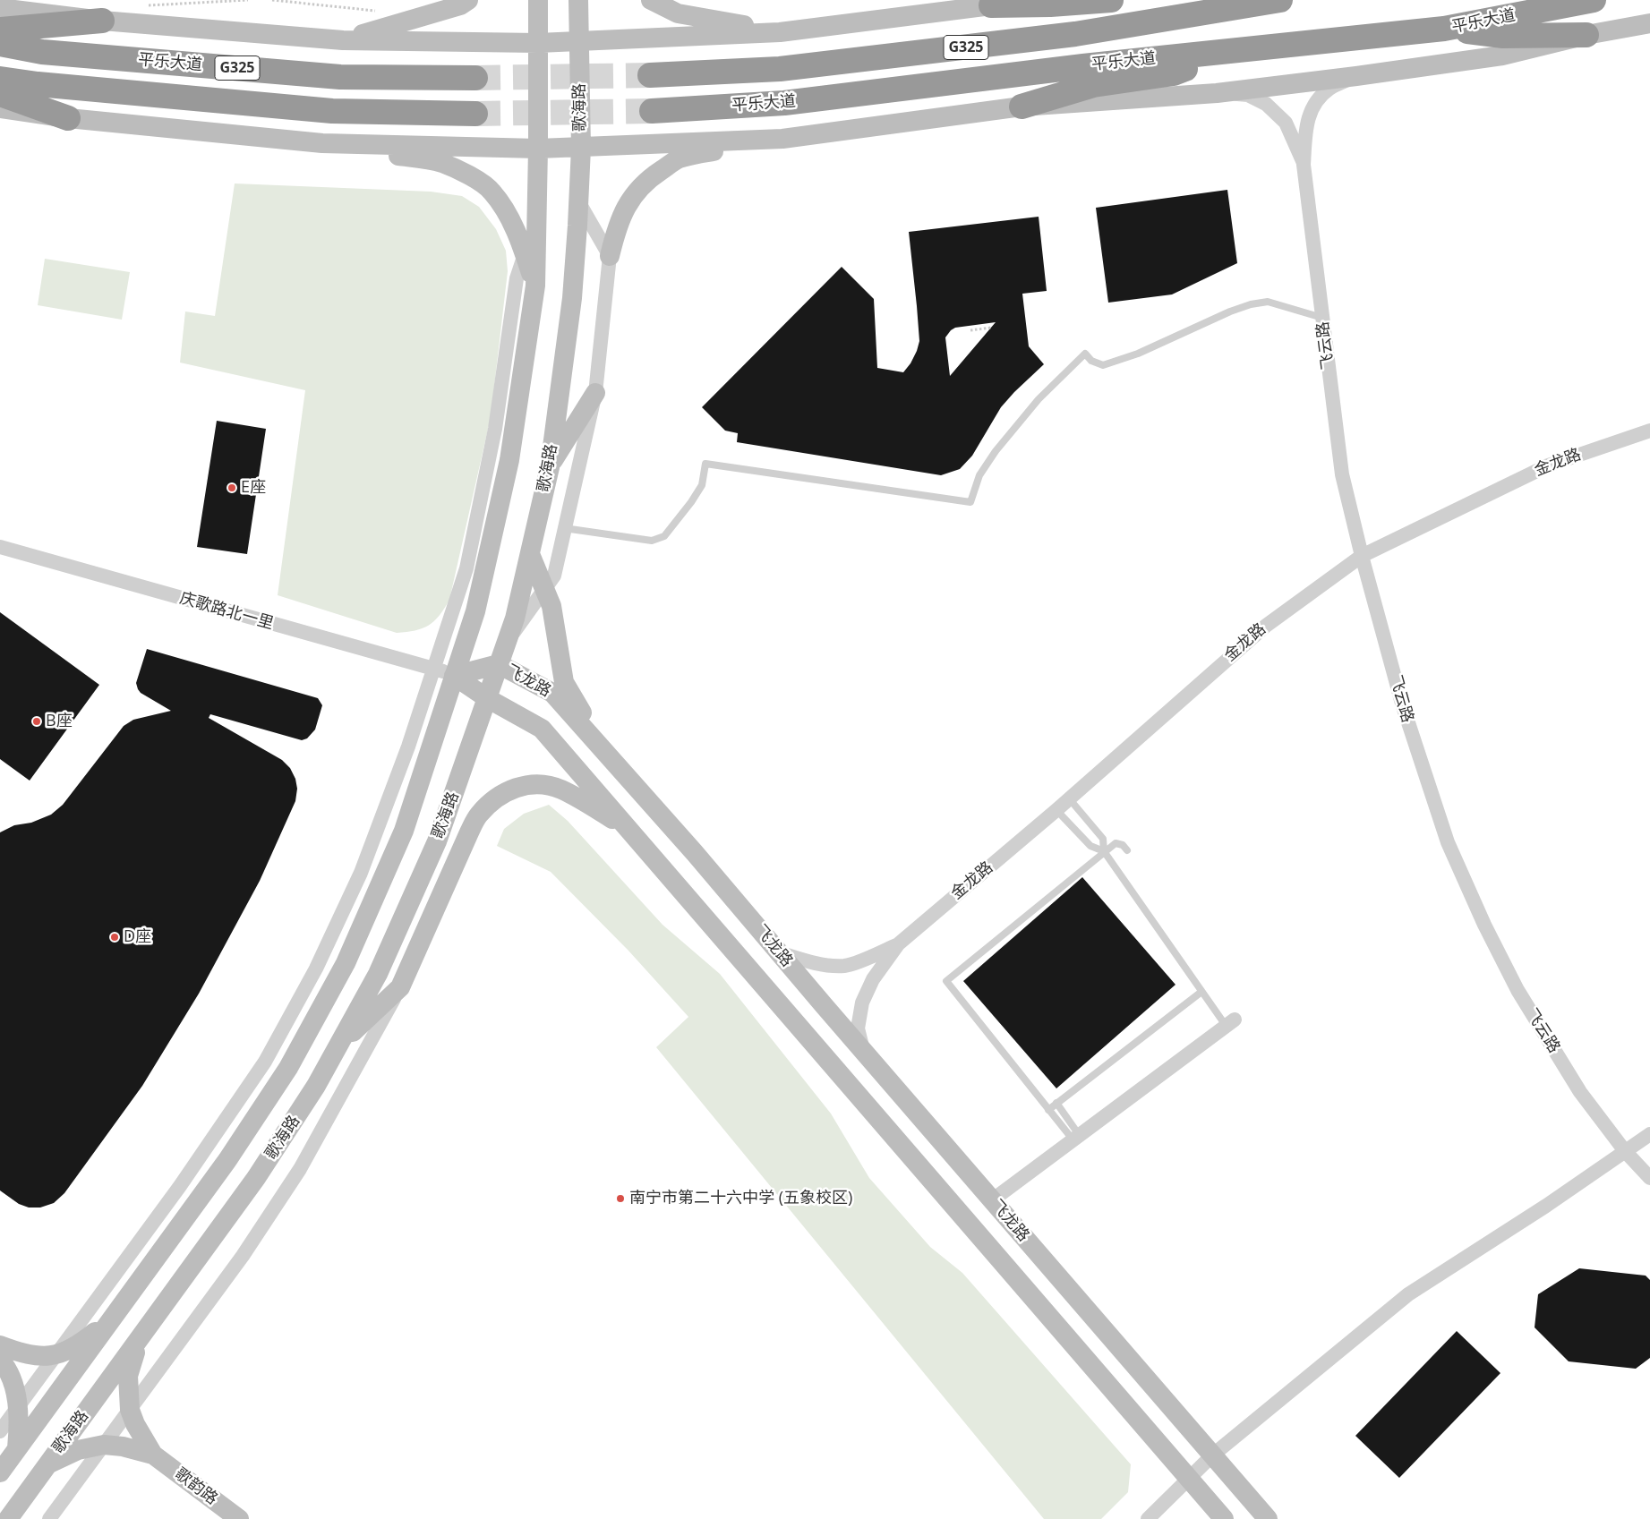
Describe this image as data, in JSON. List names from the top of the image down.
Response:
{
  "streets": {
    "highway": ["平乐大道", "G325"],
    "main road": ["歌海路", "飞龙路", "歌韵路"],
    "street": ["飞云路", "金龙路", "庆歌路北一里"]
  },
  "crossings": [
    ["歌海路", "飞龙路"],
    ["飞云路", "金龙路"],
    ["金龙路", "飞龙路"],
    ["庆歌路北一里", "飞龙路"]
  ],
  "places": [
    "E座",
    "B座",
    "D座",
    "南宁市第二十六中学 (五象校区)"
  ]
}
